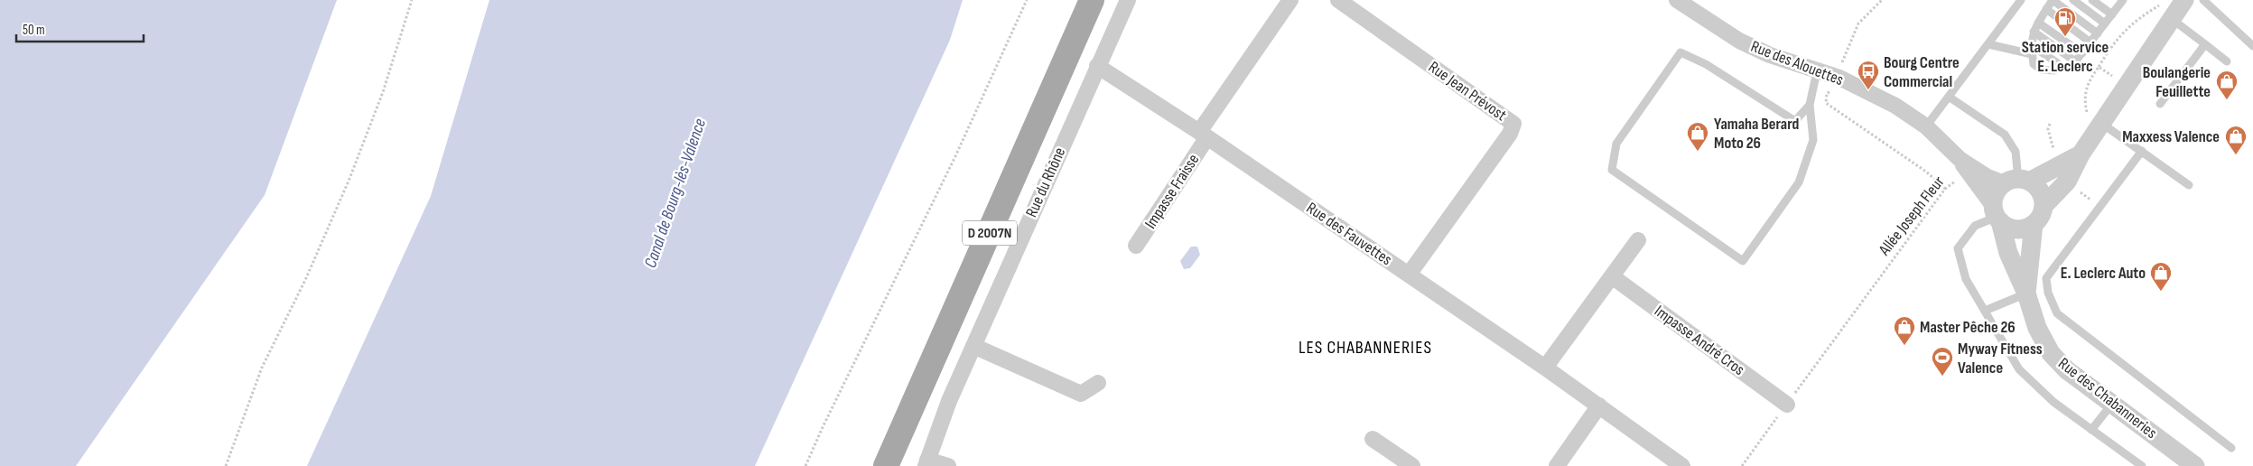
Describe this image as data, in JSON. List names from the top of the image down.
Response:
{
  "streets": {
    "main road": ["D 2007N"],
    "street": [
      "Rue des Alouettes",
      "Rue Jean Prévost",
      "Rue du Rhône",
      "Impasse Fraisse",
      "Rue des Fauvettes",
      "Impasse André Cros",
      "Rue des Chabanneries"
    ],
    "path": ["Allée Joseph Fleur"]
  },
  "crossings": [
    ["Rue Jean Prévost", "Rue des Fauvettes"],
    ["Rue du Rhône", "Rue des Fauvettes"],
    ["Impasse Fraisse", "Rue des Fauvettes"],
    ["Allée Joseph Fleur", "Impasse André Cros"]
  ],
  "districts": ["LES CHABANNERIES"],
  "water": ["Canal de Bourg-lès-Valence"],
  "places": {
    "fuel station": ["Station service E. Leclerc"],
    "bus stop": ["Bourg Centre Commercial"],
    "shop": [
      "Boulangerie Feuillette",
      "Yamaha Berard Moto 26",
      "Maxxess Valence",
      "E. Leclerc Auto",
      "Master Pêche 26"
    ],
    "sports": ["Myway Fitness Valence"]
  },
  "scale_bar": "50 m"
}
